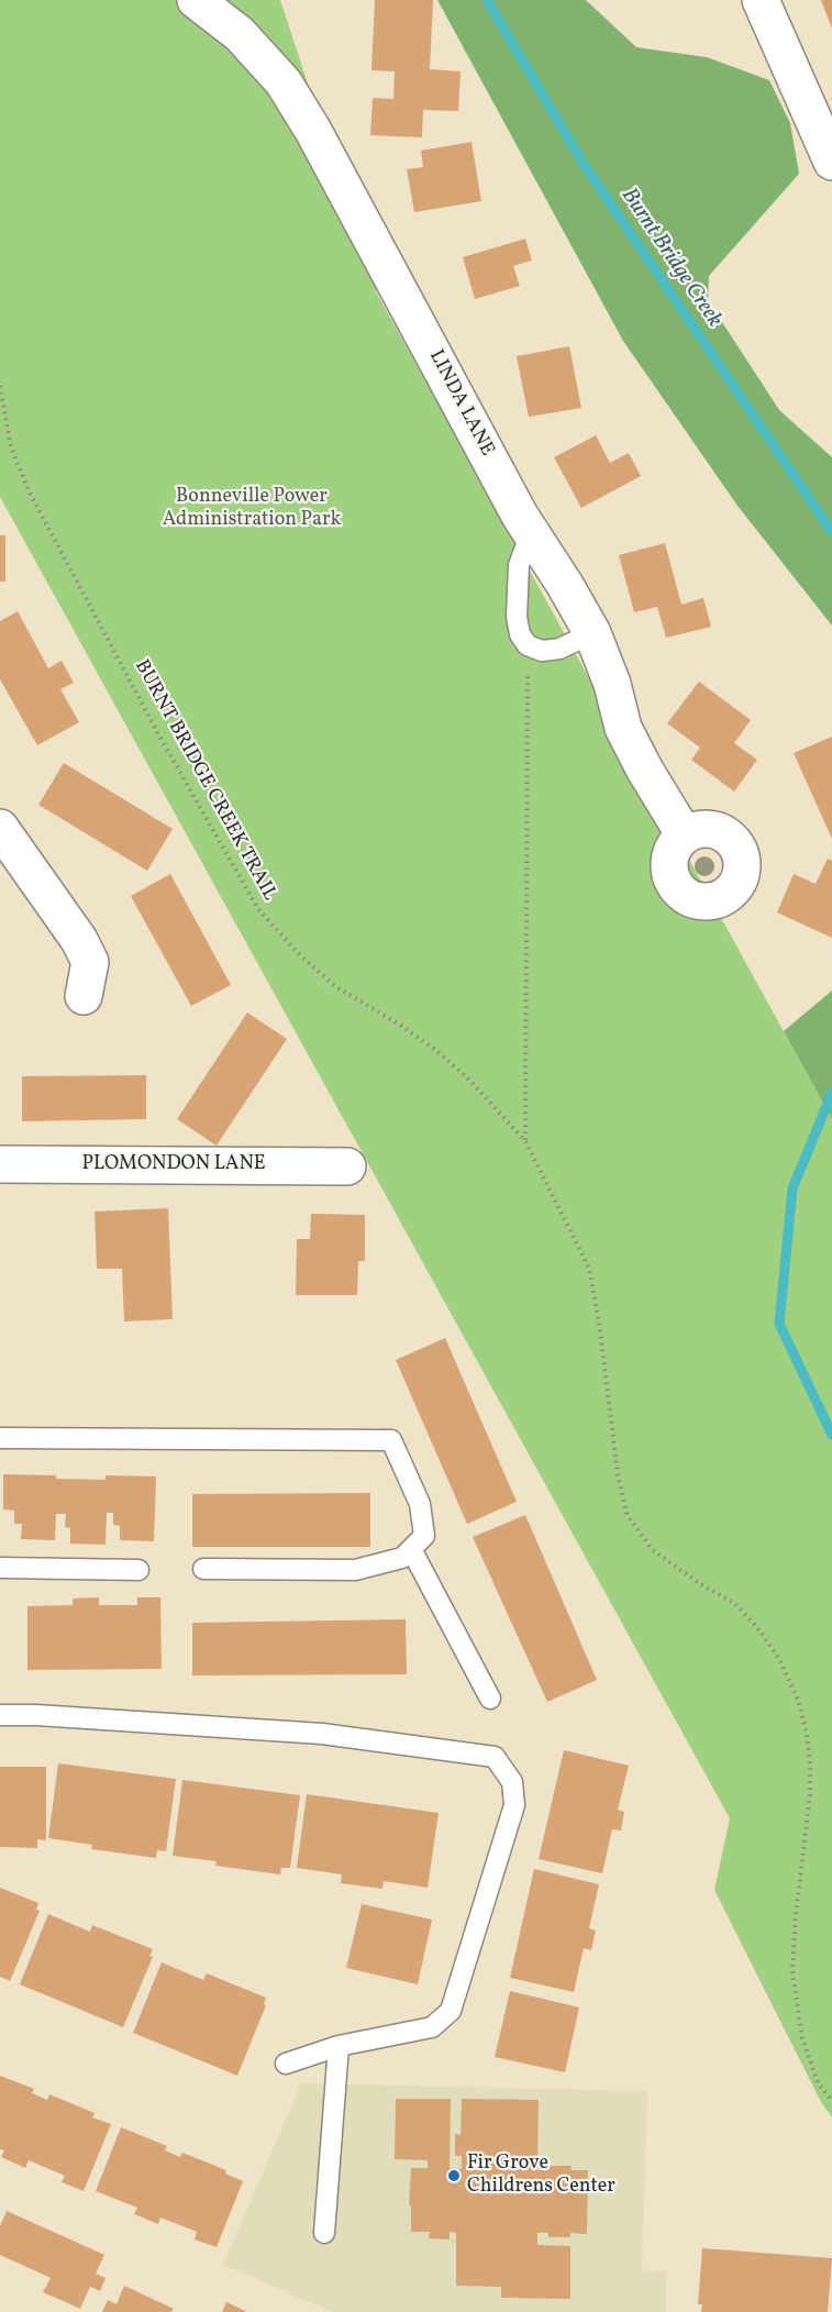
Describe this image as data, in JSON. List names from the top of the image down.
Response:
{
  "streets": {
    "street": ["LINDA LANE", "PLOMONDON LANE"],
    "path": ["BURNT BRIDGE CREEK TRAIL"]
  },
  "water": ["Burnt Bridge Creek"],
  "parks": ["Bonneville Power Administration Park"],
  "places": ["Fir Grove Childrens Center"]
}
